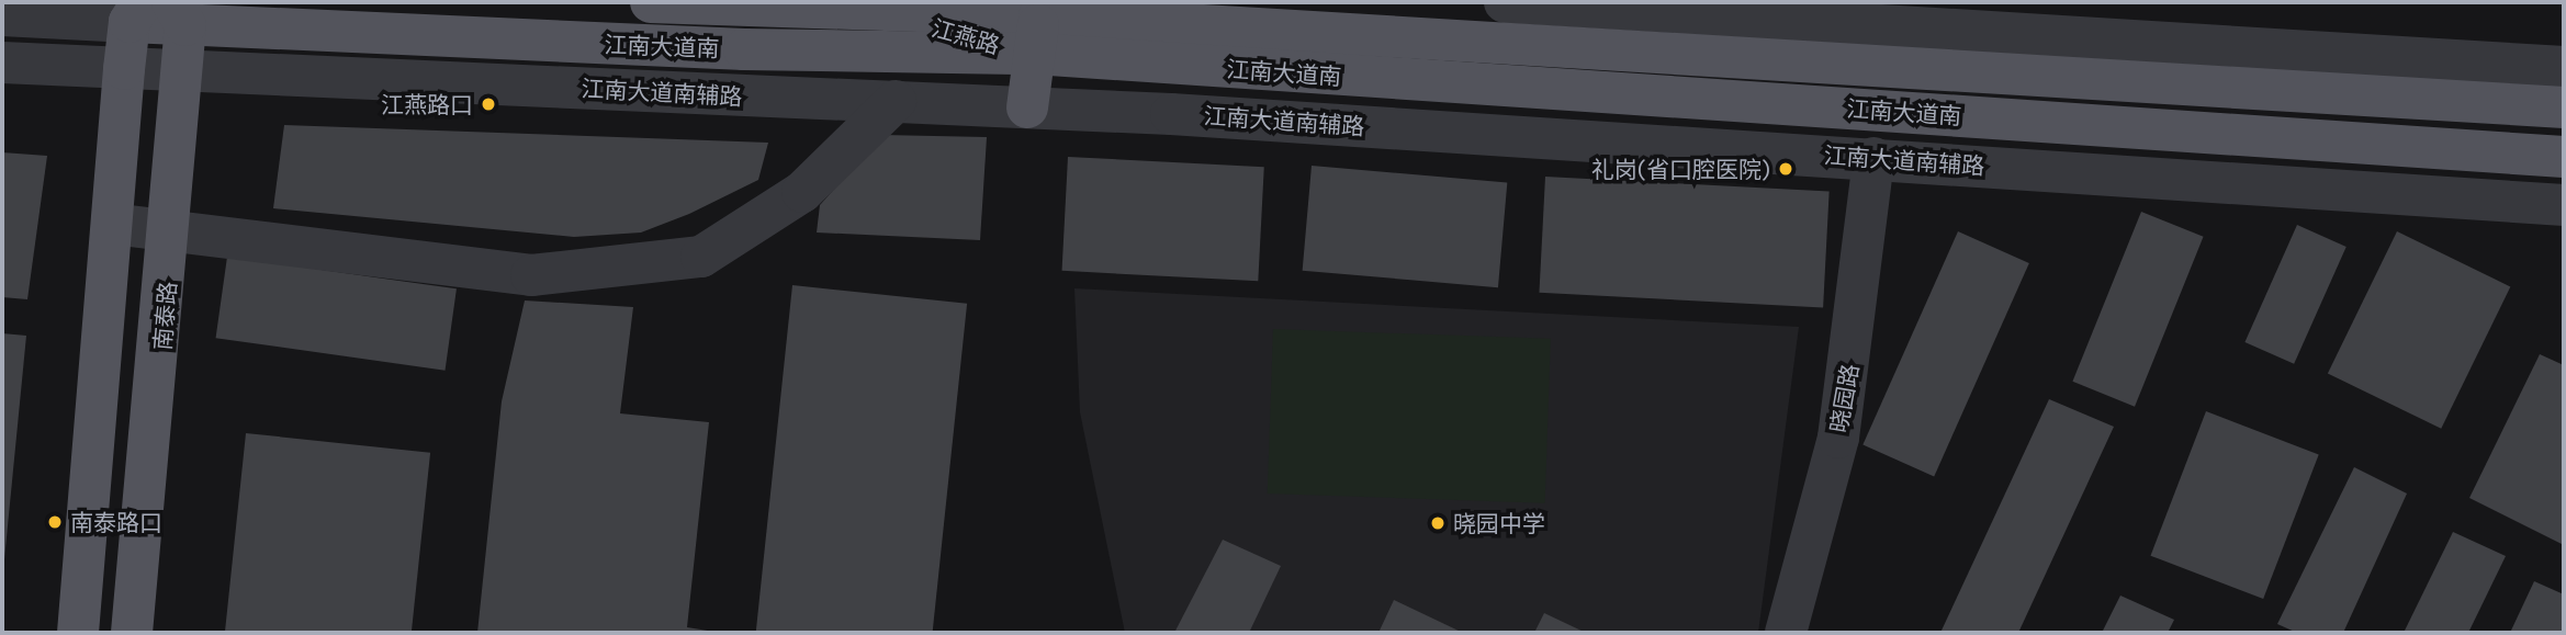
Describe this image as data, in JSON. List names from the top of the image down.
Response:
{
  "streets": {
    "main road": ["江燕路", "江南大道南", "南泰路"],
    "street": ["江南大道南辅路", "晓园路"]
  },
  "crossings": [
    ["江燕路", "江南大道南"],
    ["江南大道南", "南泰路"],
    ["江南大道南辅路", "南泰路"],
    ["江南大道南辅路", "晓园路"]
  ],
  "places": [
    "江燕路口",
    "礼岗(省口腔医院)",
    "南泰路口",
    "晓园中学"
  ]
}
